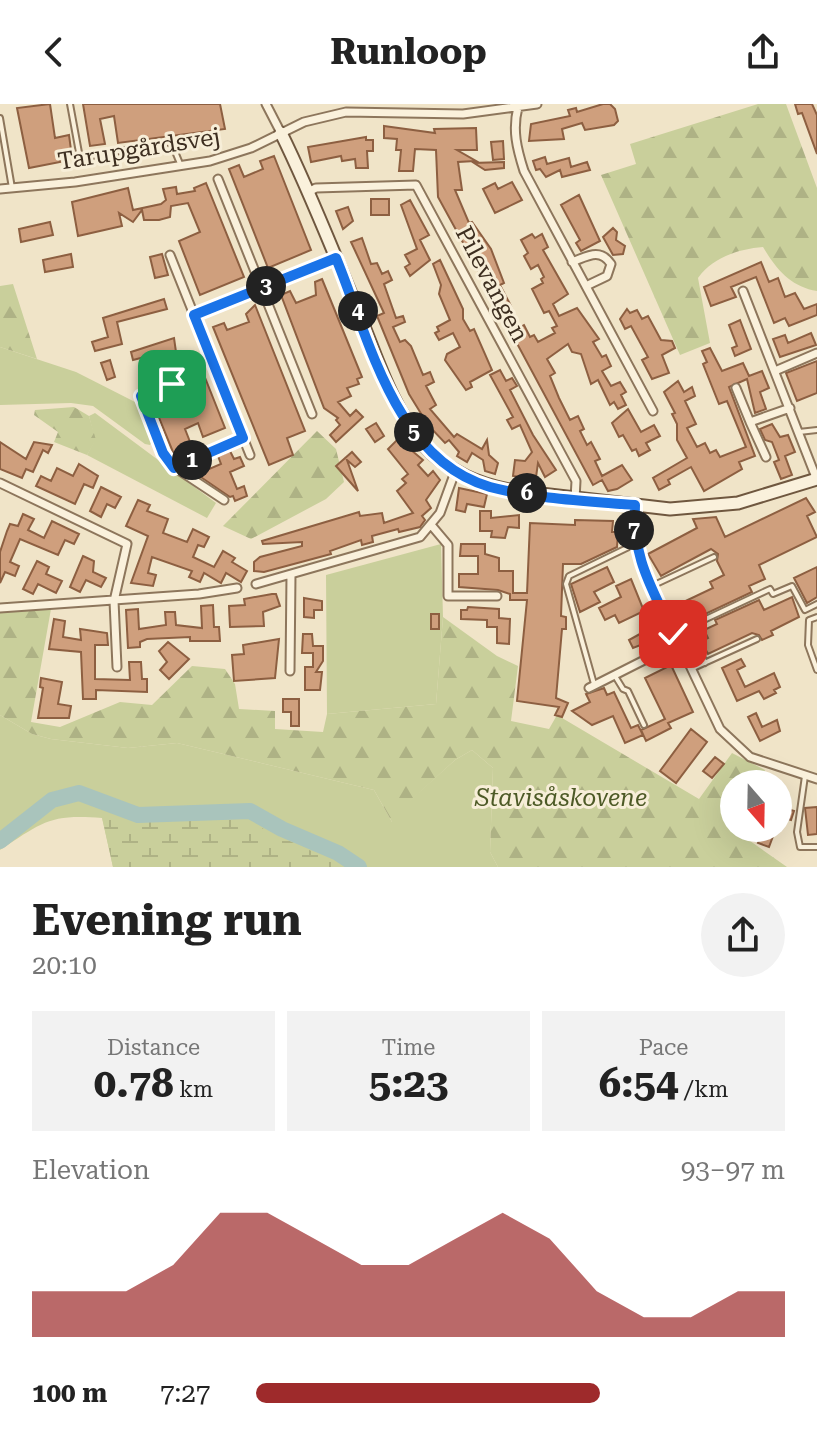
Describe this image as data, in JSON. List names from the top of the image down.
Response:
{
  "streets": {
    "street": ["Tarupgårdsvej", "Pilevangen"]
  },
  "parks": ["Stavisåskovene"],
  "north": "bottom",
  "page": {
    "header": "Runloop",
    "pins": [
      "3",
      "4",
      "5",
      "1",
      "6",
      "7"
    ],
    "heading": ["Evening run", "20:10"],
    "stats": [
      ["Distance", "0.78 km"],
      ["Time", "5:23"],
      ["Pace", "6:54 /km"]
    ],
    "chart": ["Elevation", "93–97 m"],
    "list": [
      {
        "name": "100 m",
        "note": "7:27"
      }
    ]
  }
}
